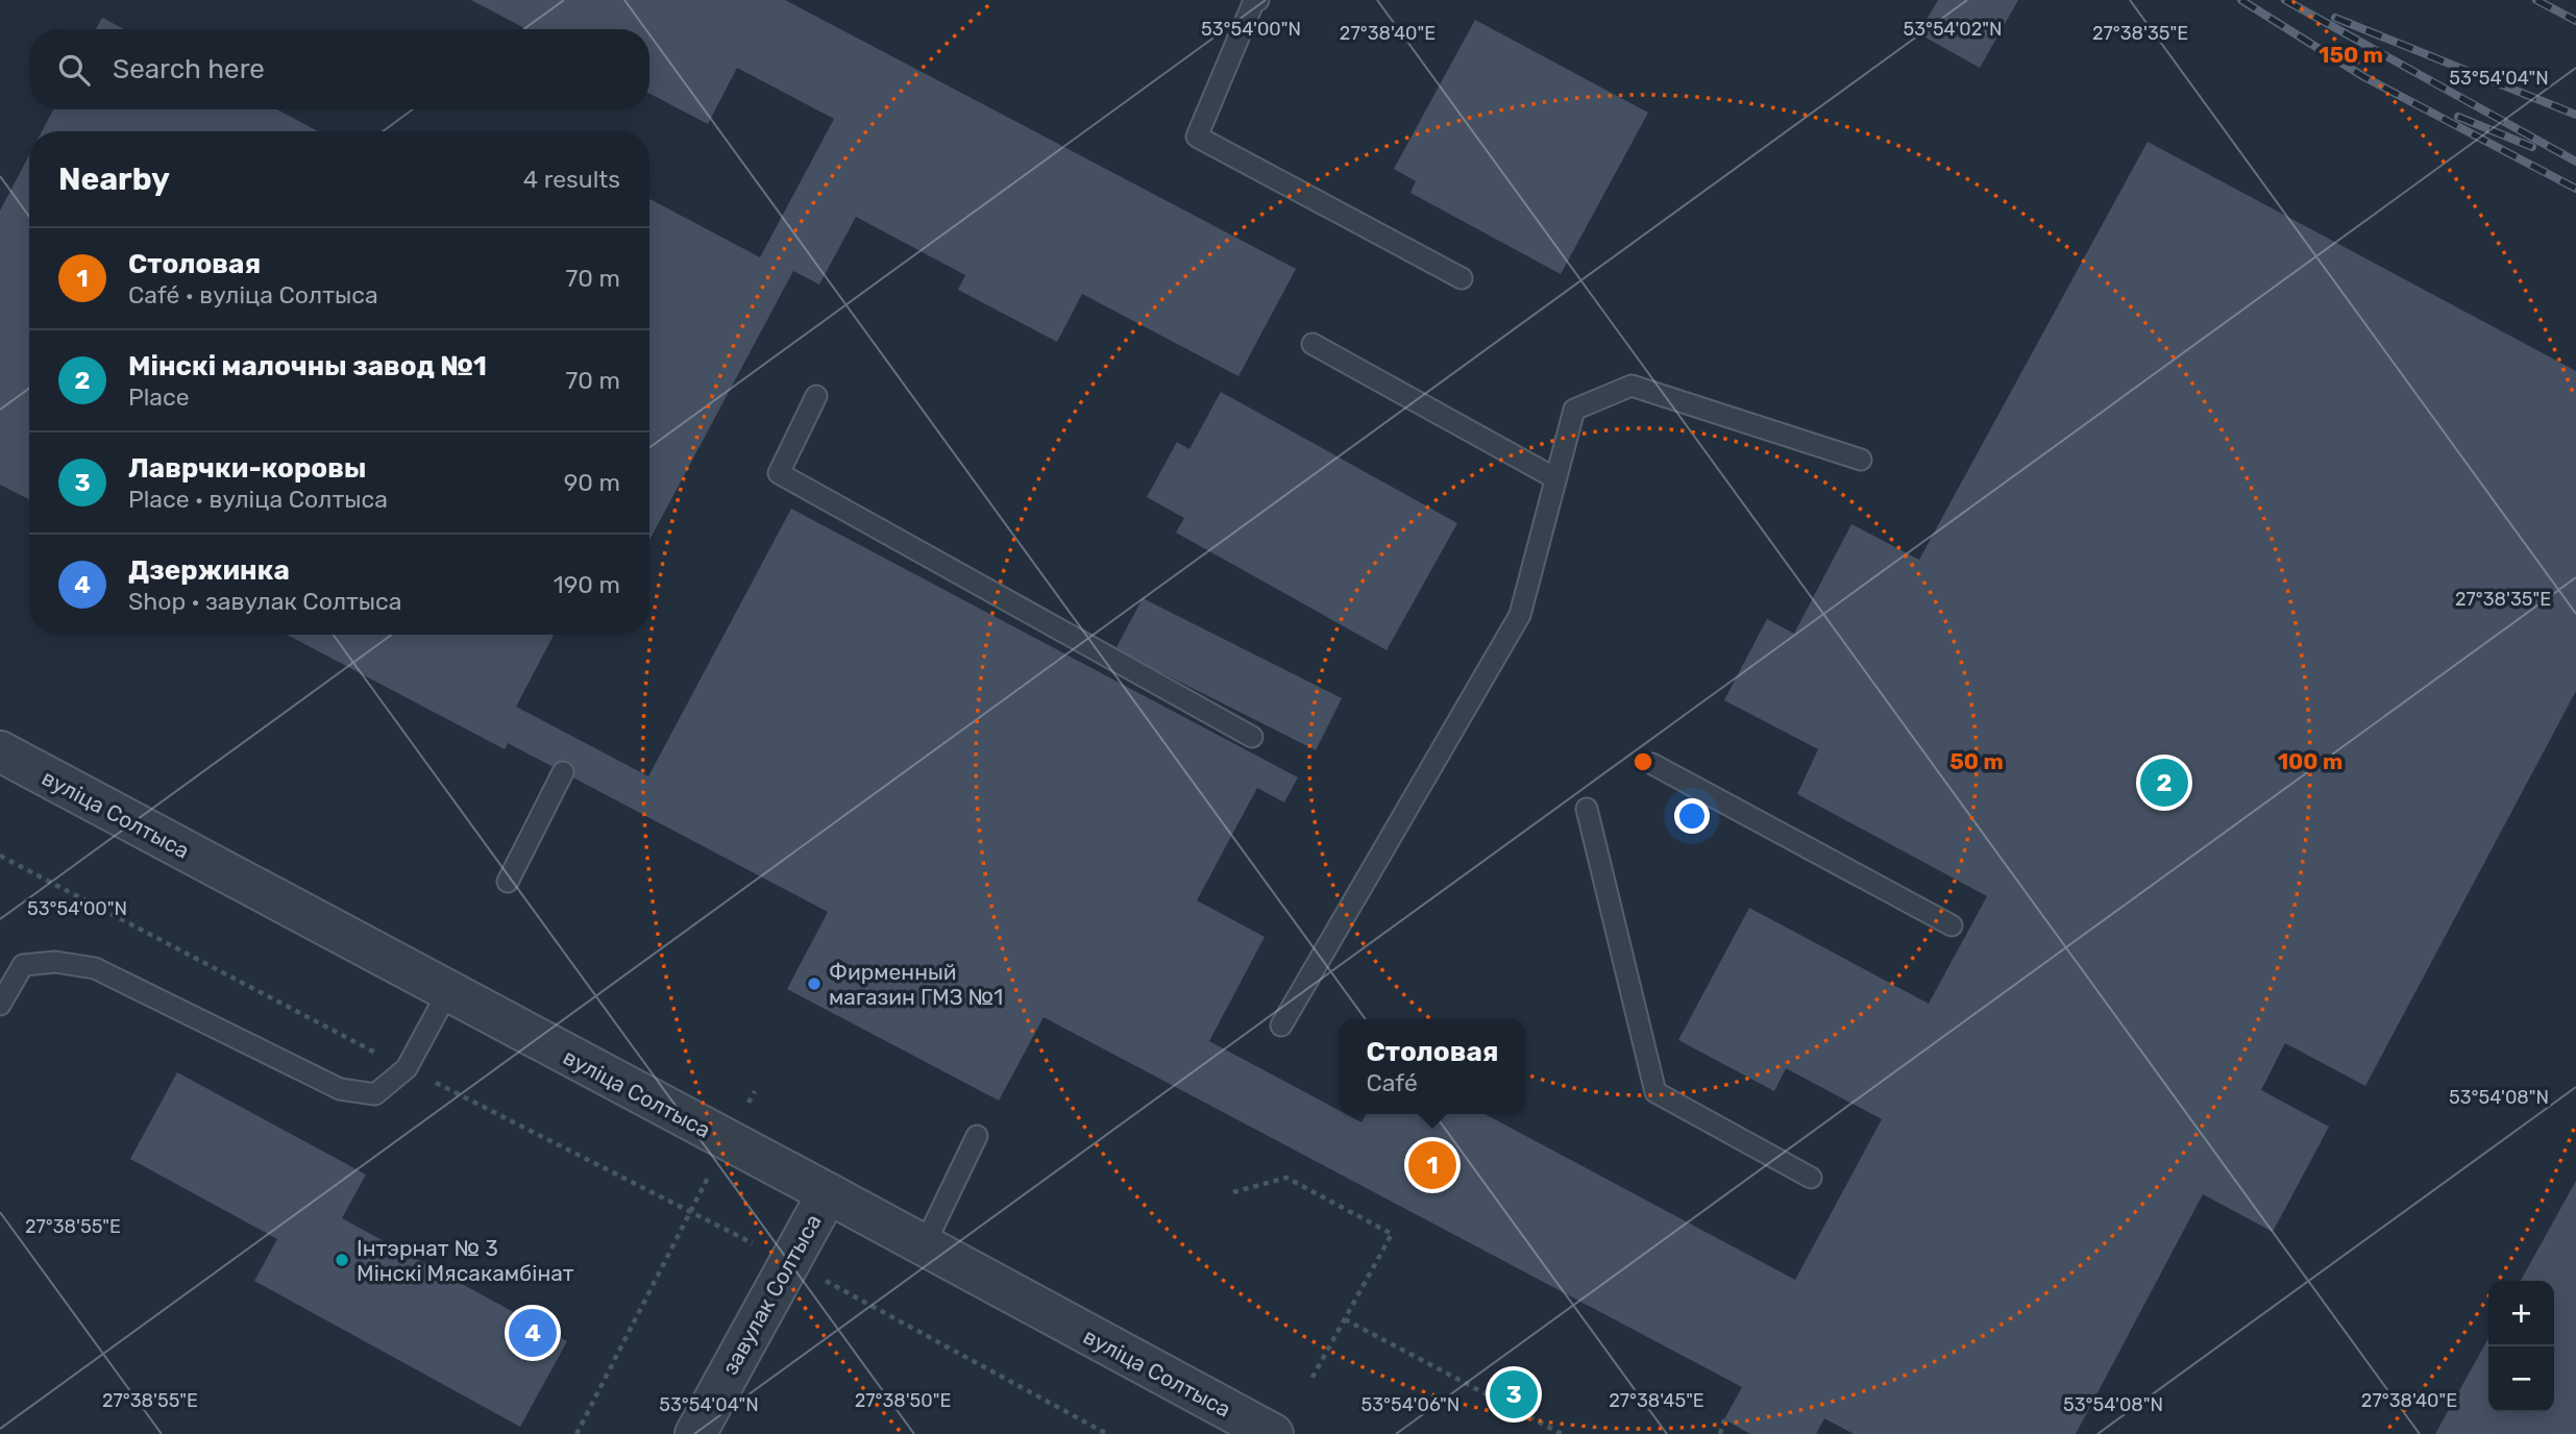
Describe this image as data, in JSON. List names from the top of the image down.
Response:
{
  "streets": {
    "street": ["вуліца Солтыса", "завулак Солтыса"]
  },
  "crossings": [
    ["вуліца Солтыса", "завулак Солтыса"]
  ],
  "places": ["Фирменный магазин ГМЗ №1", "Інтэрнат № 3 Мінскі Мясакамбінат"],
  "page": {
    "search": "Search here",
    "heading": ["Nearby", "4 results"],
    "list": [
      {
        "mark": "1",
        "name": "Столовая",
        "note": "Café · вуліца Солтыса",
        "value": "70 m"
      },
      {
        "mark": "2",
        "name": "Мінскі малочны завод №1",
        "note": "Place",
        "value": "70 m"
      },
      {
        "mark": "3",
        "name": "Лаврчки-коровы",
        "note": "Place · вуліца Солтыса",
        "value": "90 m"
      },
      {
        "mark": "4",
        "name": "Дзержинка",
        "note": "Shop · завулак Солтыса",
        "value": "190 m"
      }
    ],
    "pins": [
      "2",
      "1",
      "4",
      "3"
    ],
    "popup": ["Столовая", "Café"],
    "map_buttons": ["+", "−"]
  },
  "coordinates": [
    "53°54'00\"N",
    "53°54'02\"N",
    "27°38'40\"E",
    "27°38'35\"E",
    "53°54'04\"N",
    "53°54'08\"N",
    "27°38'55\"E",
    "27°38'50\"E",
    "27°38'45\"E",
    "53°54'06\"N"
  ],
  "rings": ["150 m", "50 m", "100 m"]
}
